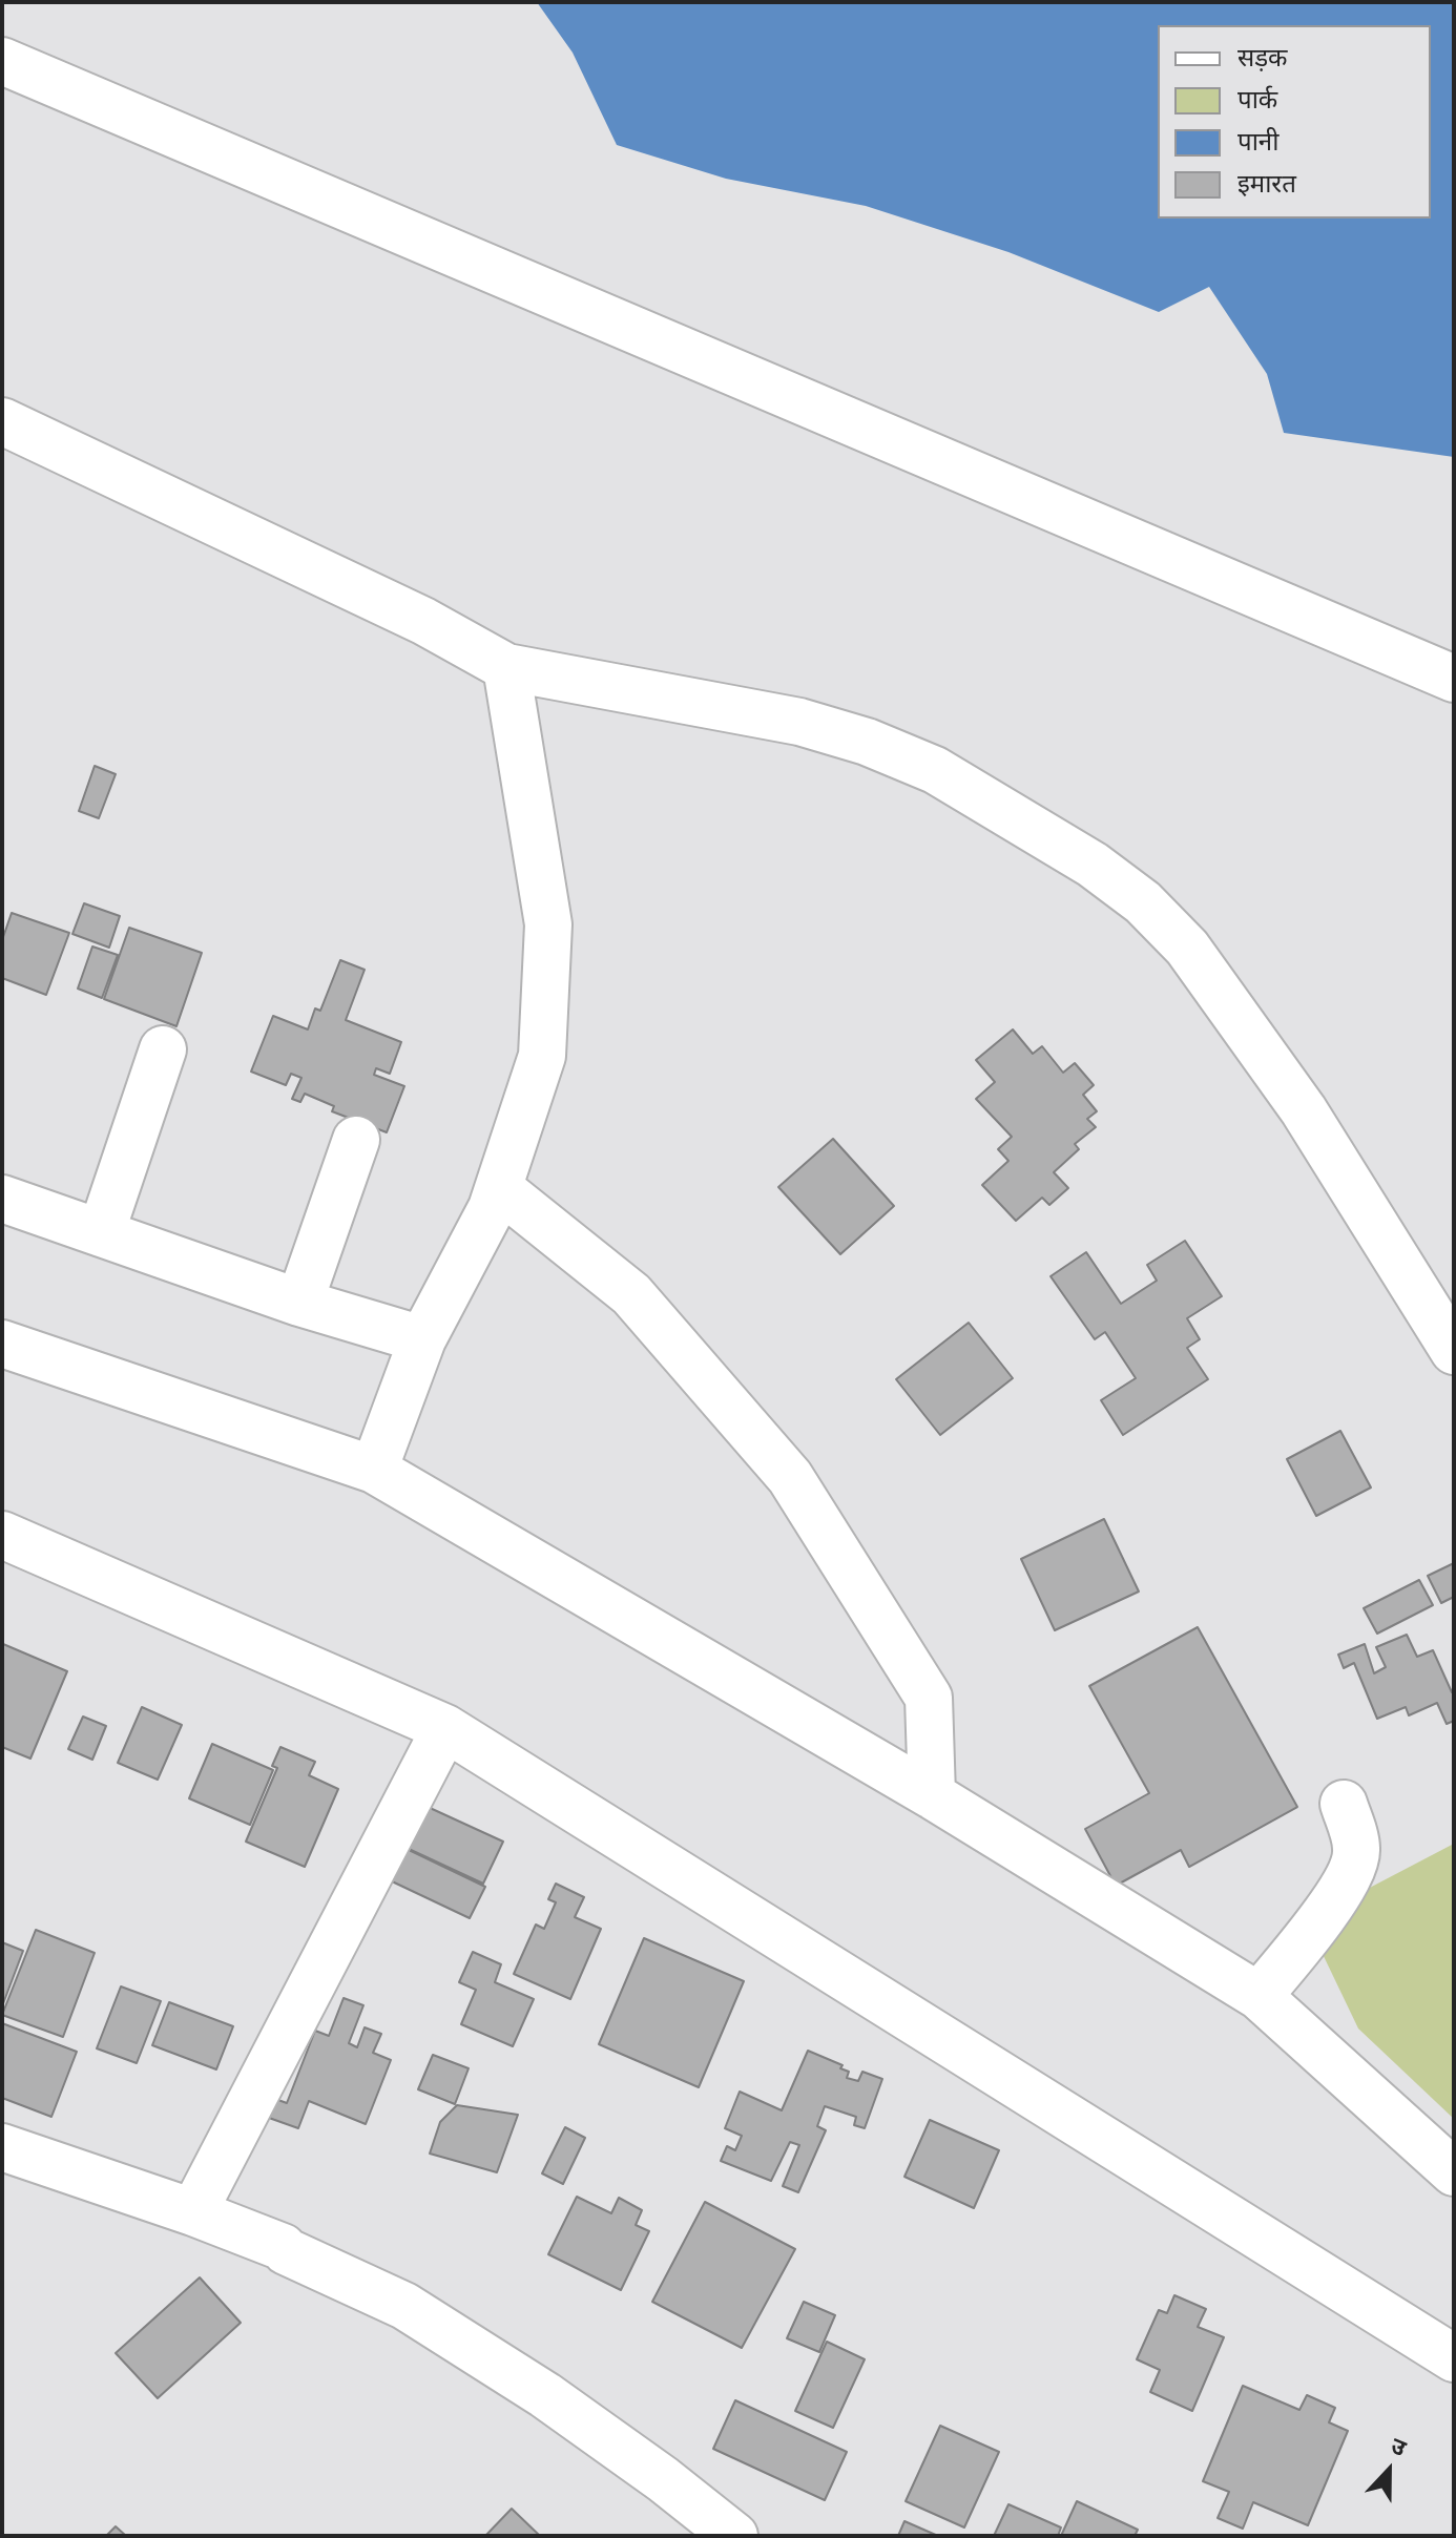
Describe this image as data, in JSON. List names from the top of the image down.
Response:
{
  "legend": [
    "सड़क",
    "पार्क",
    "पानी",
    "इमारत"
  ],
  "north": "top"
}
